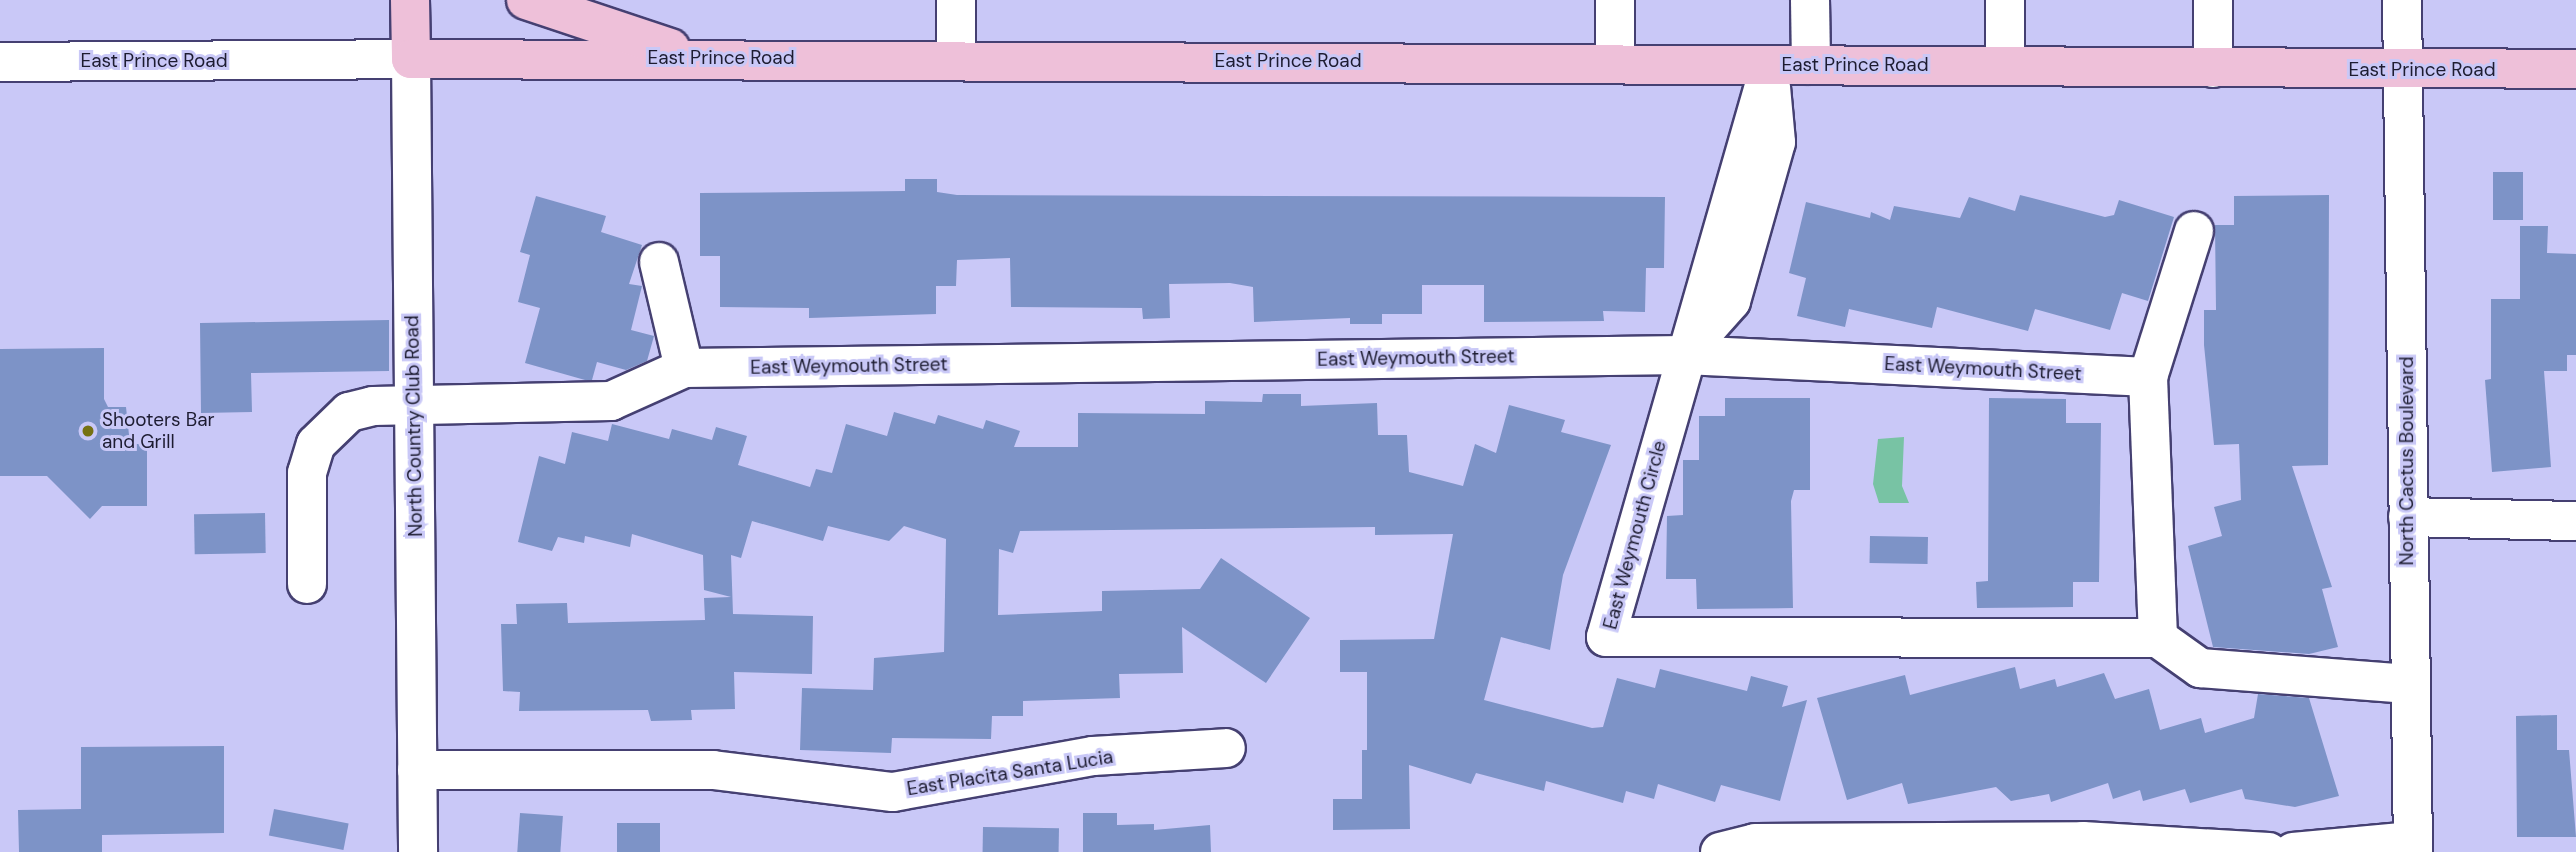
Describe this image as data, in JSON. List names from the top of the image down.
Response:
{
  "streets": {
    "main road": ["East Prince Road", "North Country Club Road"],
    "street": [
      "East Weymouth Street",
      "North Cactus Boulevard",
      "East Weymouth Circle",
      "East Placita Santa Lucia"
    ]
  },
  "crossings": [
    ["East Prince Road", "North Country Club Road"],
    ["East Prince Road", "North Cactus Boulevard"],
    ["East Weymouth Street", "North Country Club Road"],
    ["East Weymouth Street", "East Weymouth Circle"],
    ["North Country Club Road", "East Placita Santa Lucia"]
  ],
  "places": ["Shooters Bar and Grill"]
}
